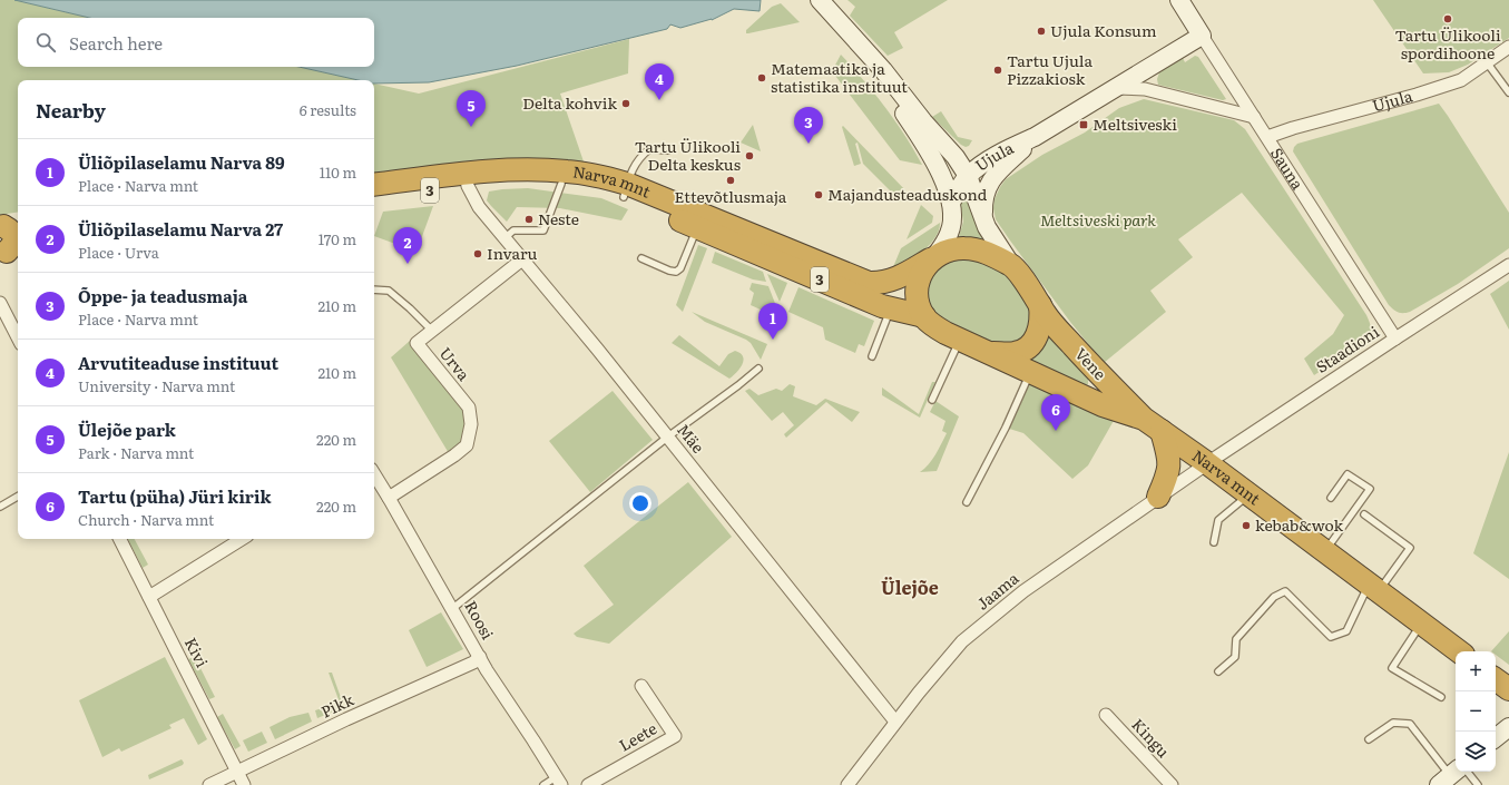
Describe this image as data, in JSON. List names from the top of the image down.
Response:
{
  "streets": {
    "highway": ["Narva mnt", "3", "Vene"],
    "main road": ["Ujula", "Sauna"],
    "street": [
      "Staadioni",
      "Urva",
      "Mäe",
      "Jaama",
      "Roosi",
      "Kivi",
      "Pikk",
      "Leete",
      "Kingu"
    ]
  },
  "crossings": [
    ["Ujula", "Sauna"],
    ["Sauna", "Staadioni"],
    ["Narva mnt", "Staadioni"],
    ["Narva mnt", "Vene"],
    ["Narva mnt", "Mäe"],
    ["Narva mnt", "Jaama"],
    ["Staadioni", "Jaama"],
    ["Urva", "Mäe"],
    ["Urva", "Roosi"],
    ["Mäe", "Jaama"],
    ["Roosi", "Pikk"],
    ["Kivi", "Pikk"]
  ],
  "districts": ["Ülejõe"],
  "parks": ["Meltsiveski park"],
  "places": {
    "other": [
      "Tartu Ülikooli spordihoone",
      "Ujula Konsum",
      "Tartu Ujula Pizzakiosk",
      "Matemaatika ja statistika instituut",
      "Delta kohvik",
      "Tartu Ülikooli Delta keskus",
      "Ettevõtlusmaja",
      "Majandusteaduskond",
      "Neste",
      "Invaru",
      "kebab&wok"
    ],
    "transit": ["Meltsiveski"]
  },
  "page": {
    "search": "Search here",
    "pins": [
      "4",
      "5",
      "3",
      "2",
      "1",
      "6"
    ],
    "heading": ["Nearby", "6 results"],
    "list": [
      {
        "mark": "1",
        "name": "Üliõpilaselamu Narva 89",
        "note": "Place · Narva mnt",
        "value": "110 m"
      },
      {
        "mark": "2",
        "name": "Üliõpilaselamu Narva 27",
        "note": "Place · Urva",
        "value": "170 m"
      },
      {
        "mark": "3",
        "name": "Õppe- ja teadusmaja",
        "note": "Place · Narva mnt",
        "value": "210 m"
      },
      {
        "mark": "4",
        "name": "Arvutiteaduse instituut",
        "note": "University · Narva mnt",
        "value": "210 m"
      },
      {
        "mark": "5",
        "name": "Ülejõe park",
        "note": "Park · Narva mnt",
        "value": "220 m"
      },
      {
        "mark": "6",
        "name": "Tartu (püha) Jüri kirik",
        "note": "Church · Narva mnt",
        "value": "220 m"
      }
    ],
    "map_buttons": ["+", "−"]
  }
}
